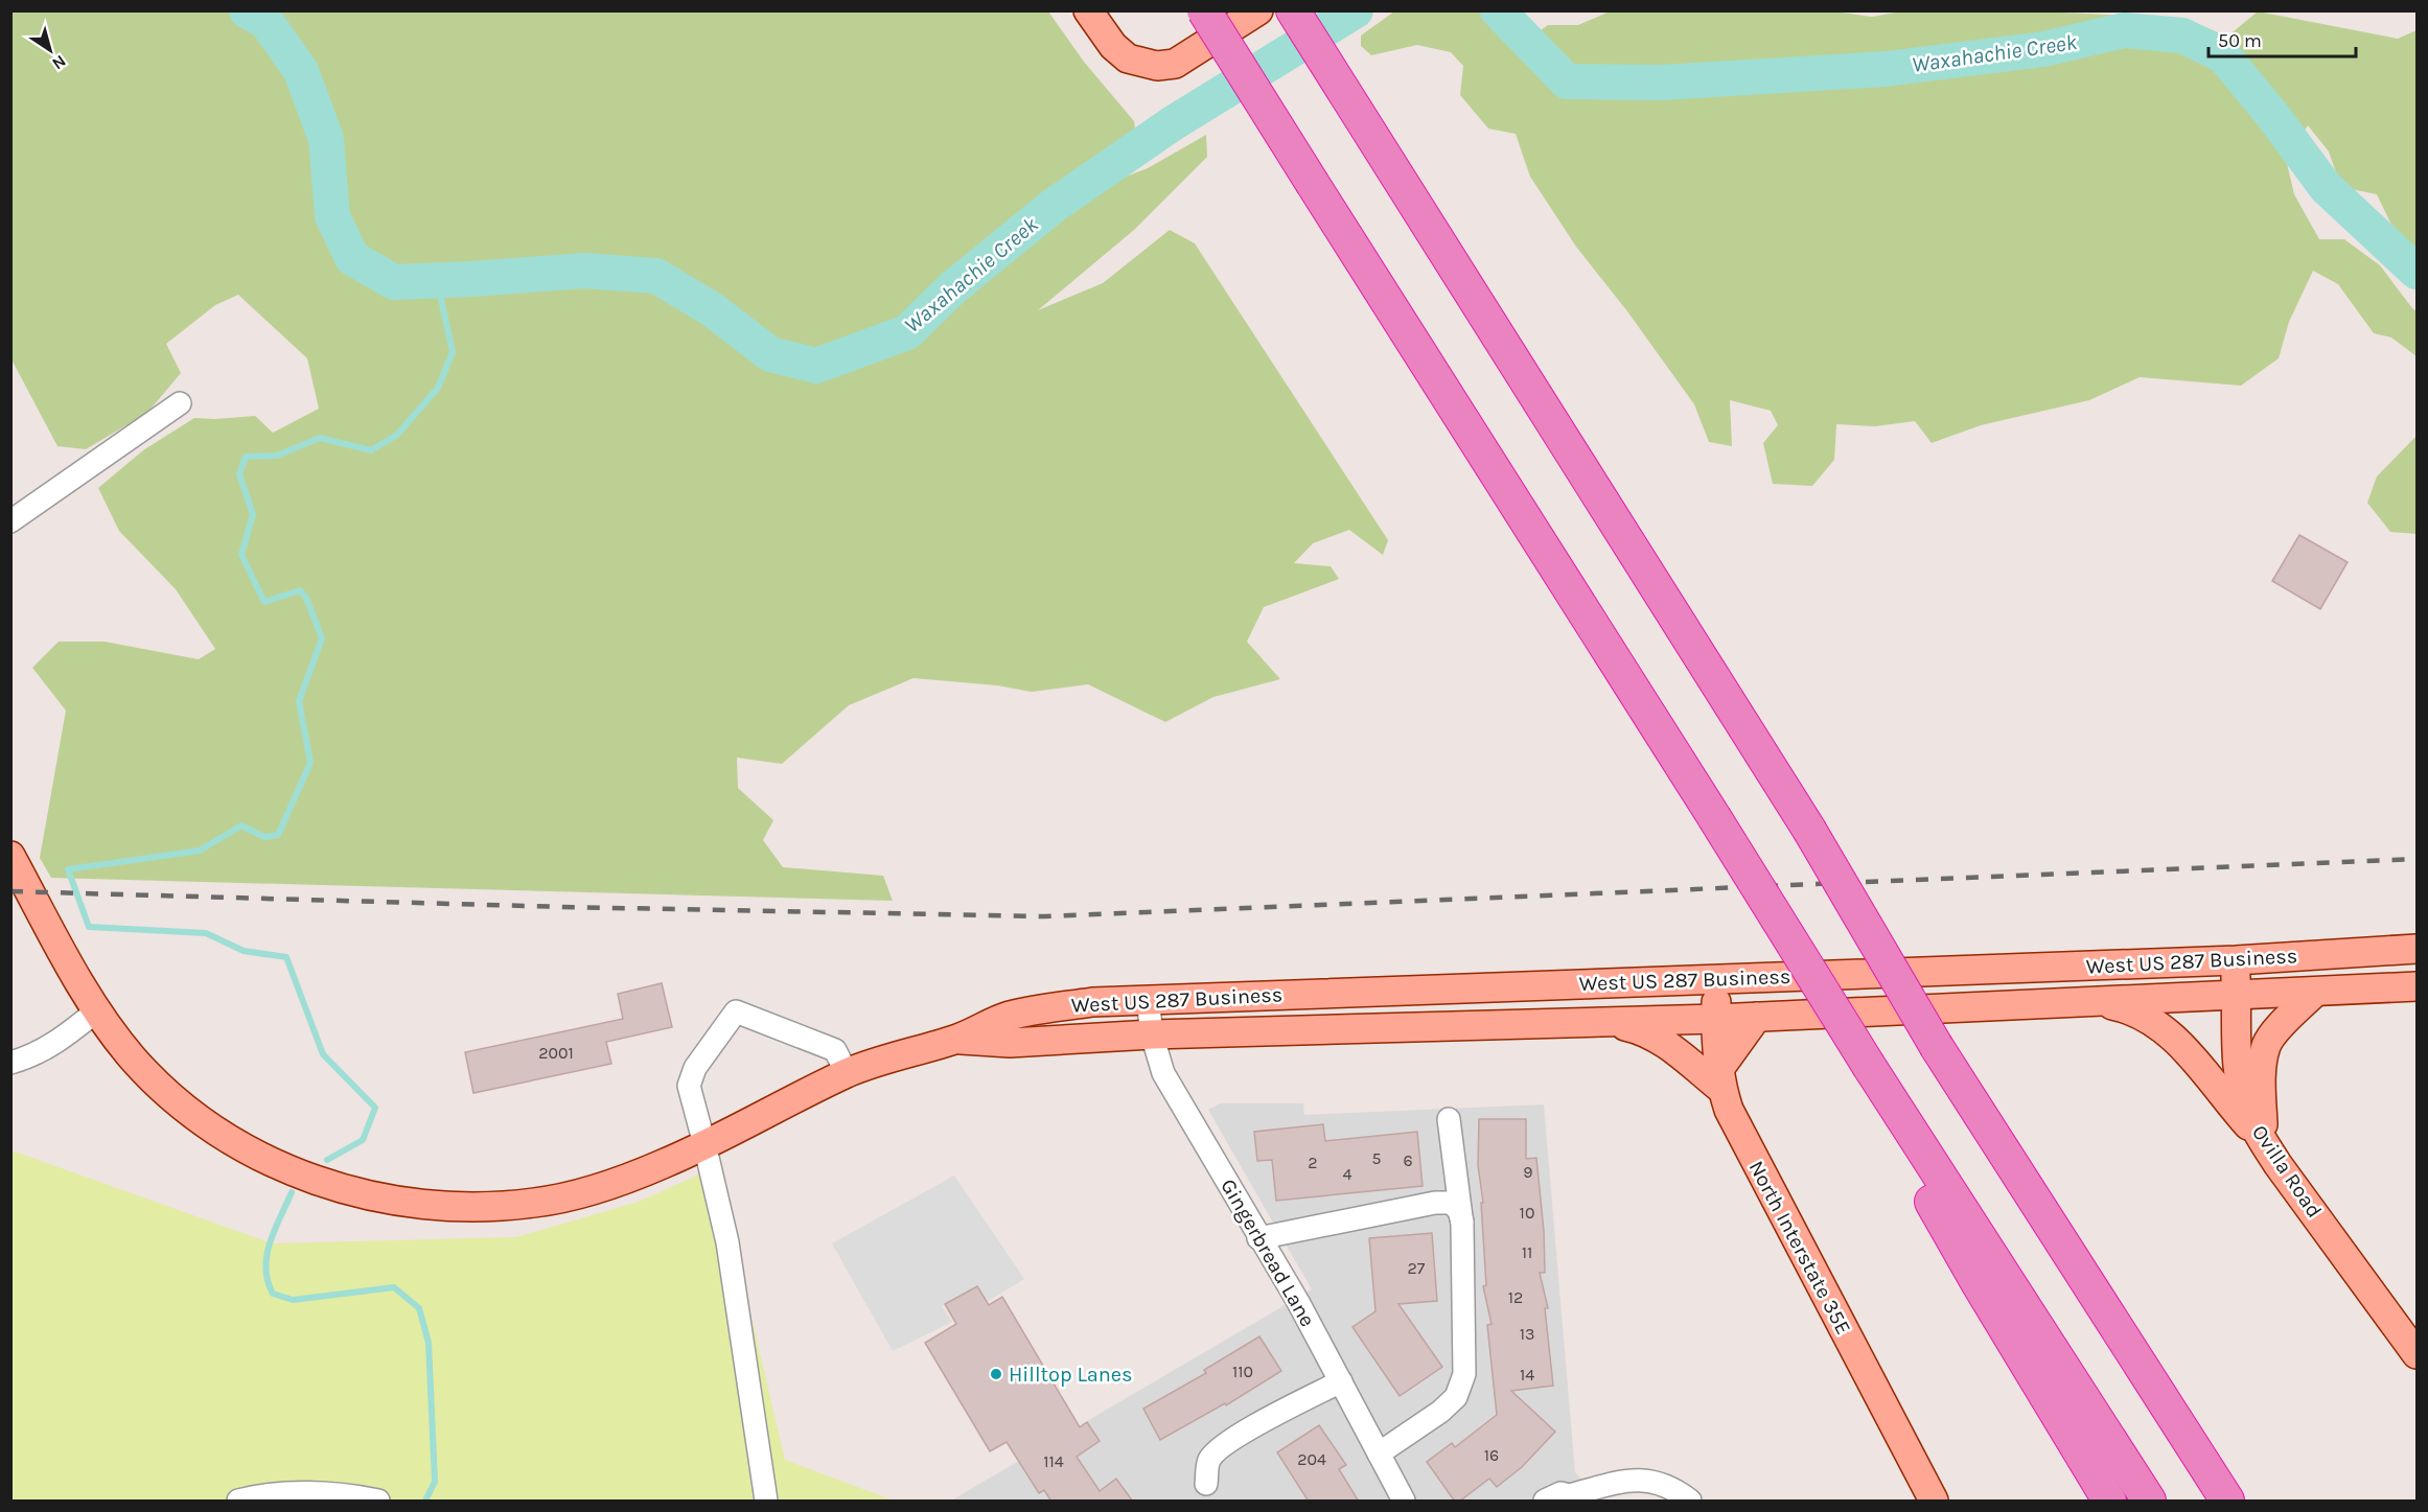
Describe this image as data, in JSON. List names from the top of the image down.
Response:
{
  "streets": {
    "main road": ["West US 287 Business", "Ovilla Road", "North Interstate 35E"],
    "street": ["Gingerbread Lane"]
  },
  "crossings": [
    ["West US 287 Business", "Ovilla Road"],
    ["West US 287 Business", "North Interstate 35E"],
    ["West US 287 Business", "Gingerbread Lane"]
  ],
  "water": ["Waxahachie Creek"],
  "places": ["Hilltop Lanes"],
  "house_numbers": [
    "2001",
    "5",
    "6",
    "2",
    "9",
    "4",
    "10",
    "11",
    "27",
    "12",
    "13",
    "110",
    "14",
    "16",
    "204",
    "114"
  ],
  "scale_bar": "50 m",
  "north": "bottom right"
}
